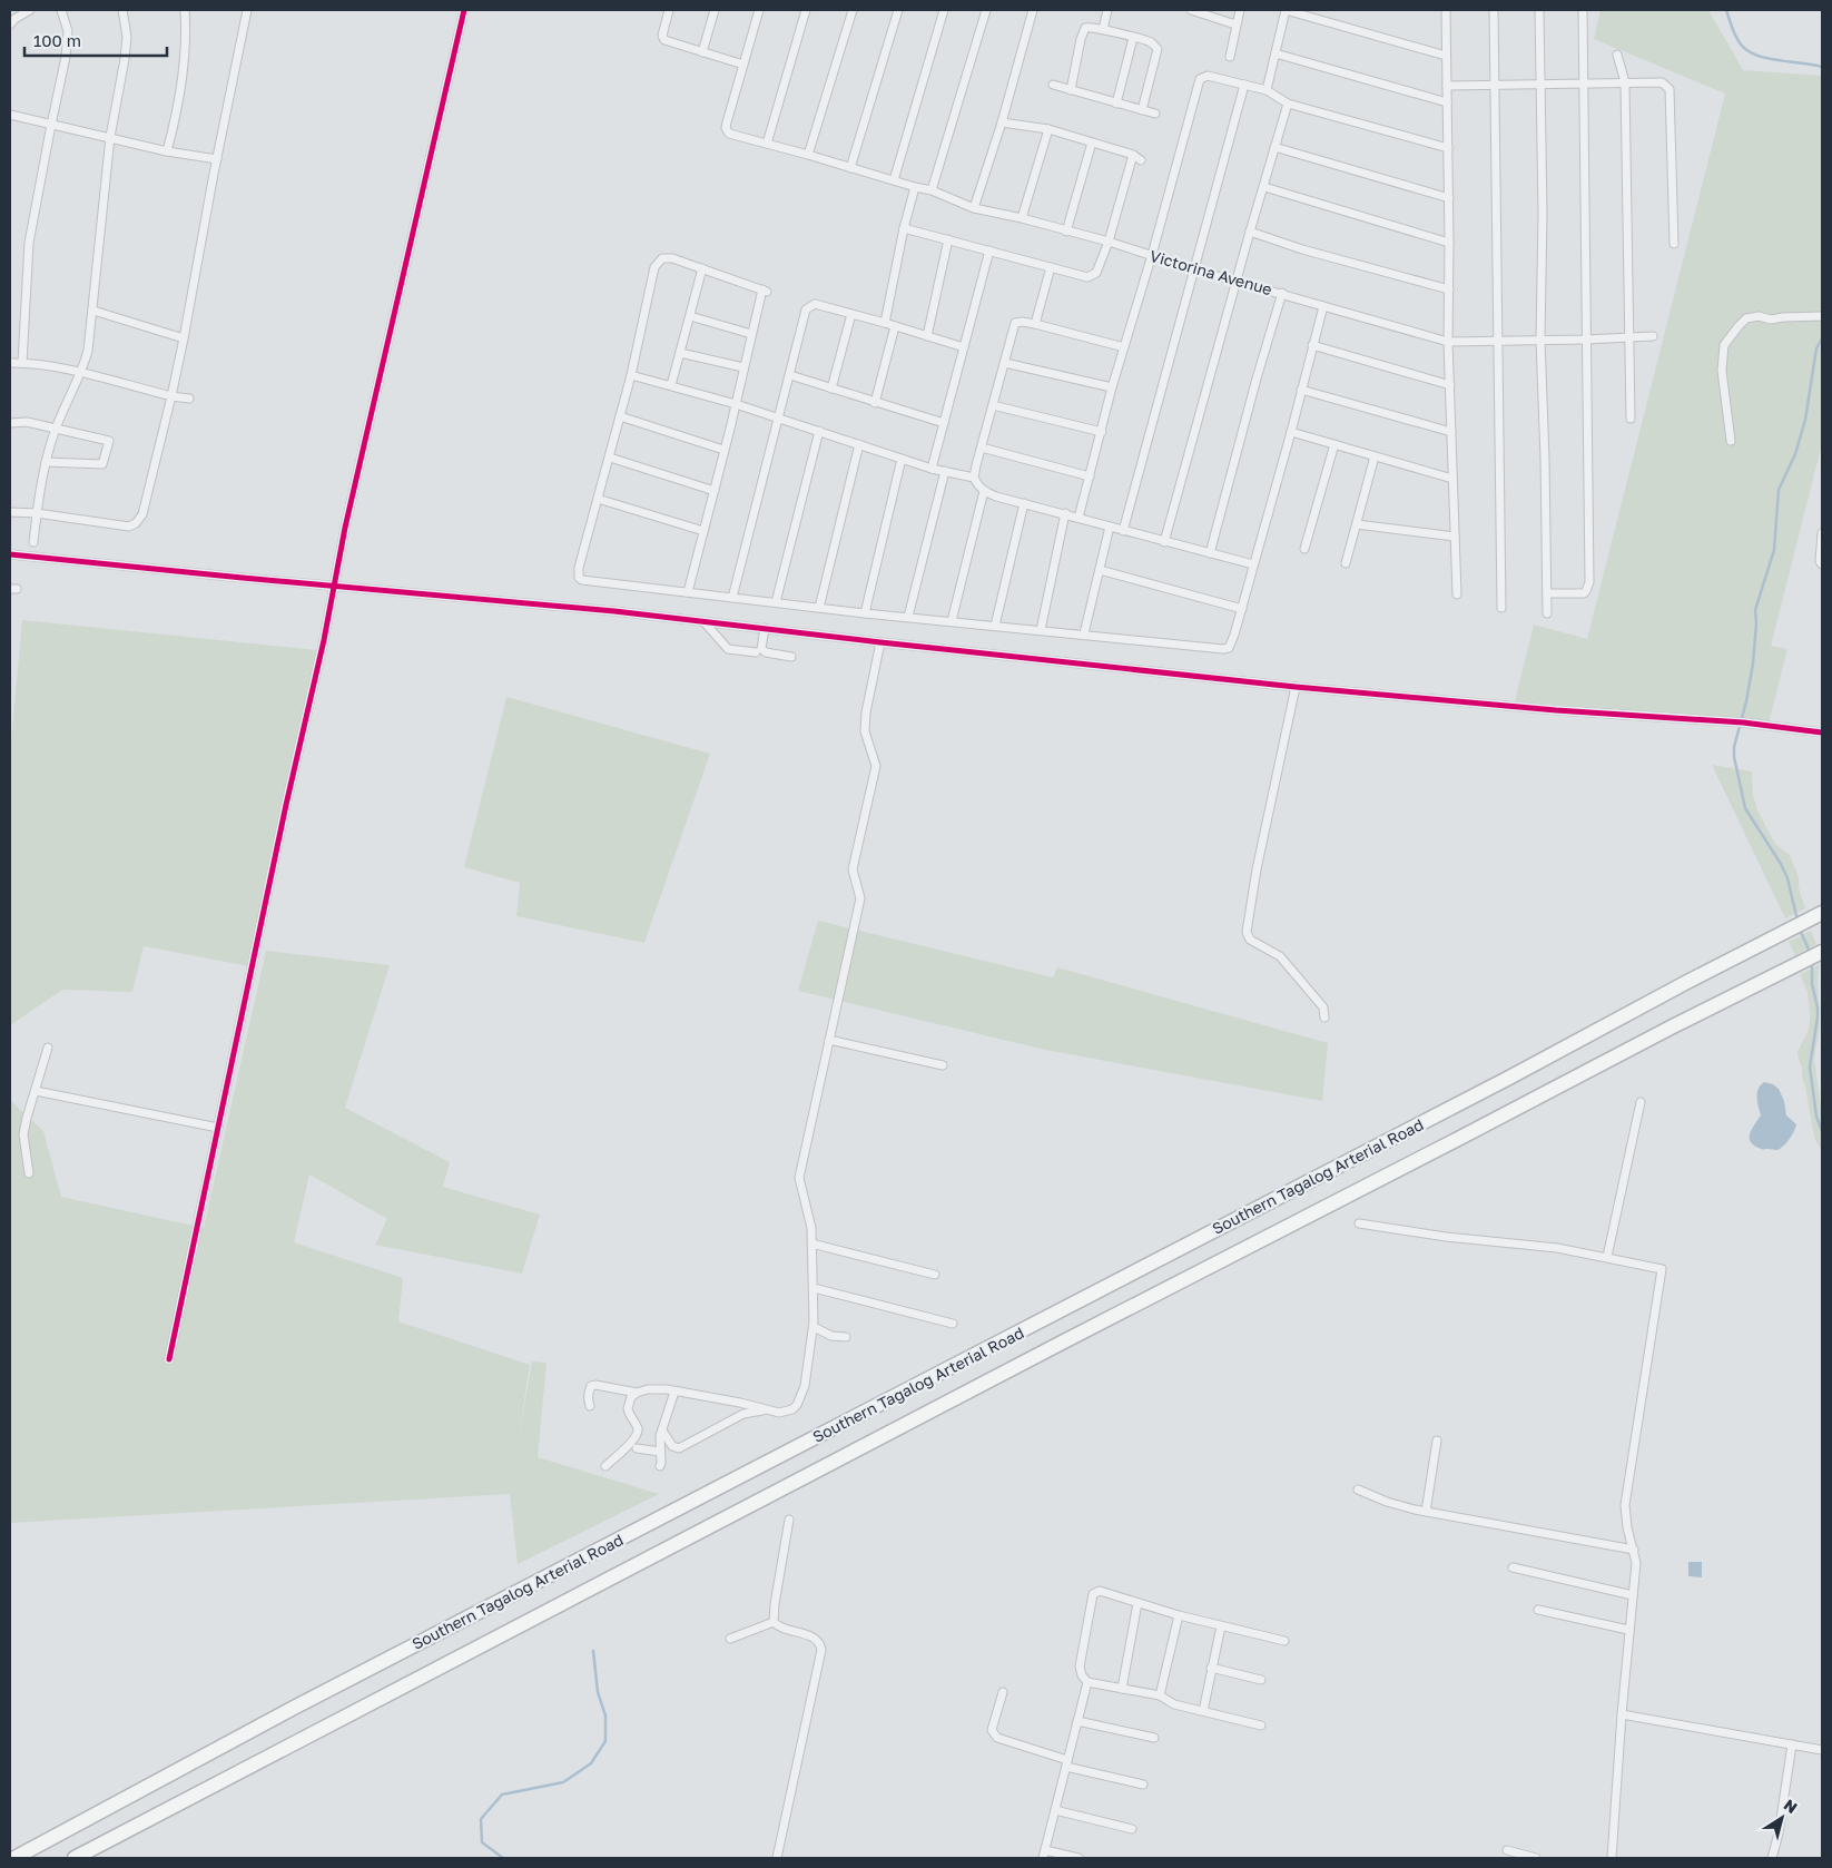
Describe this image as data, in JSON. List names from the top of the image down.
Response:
{
  "streets": {
    "highway": ["Southern Tagalog Arterial Road"],
    "street": ["Victorina Avenue"]
  },
  "scale_bar": "100 m",
  "north": "top right"
}
